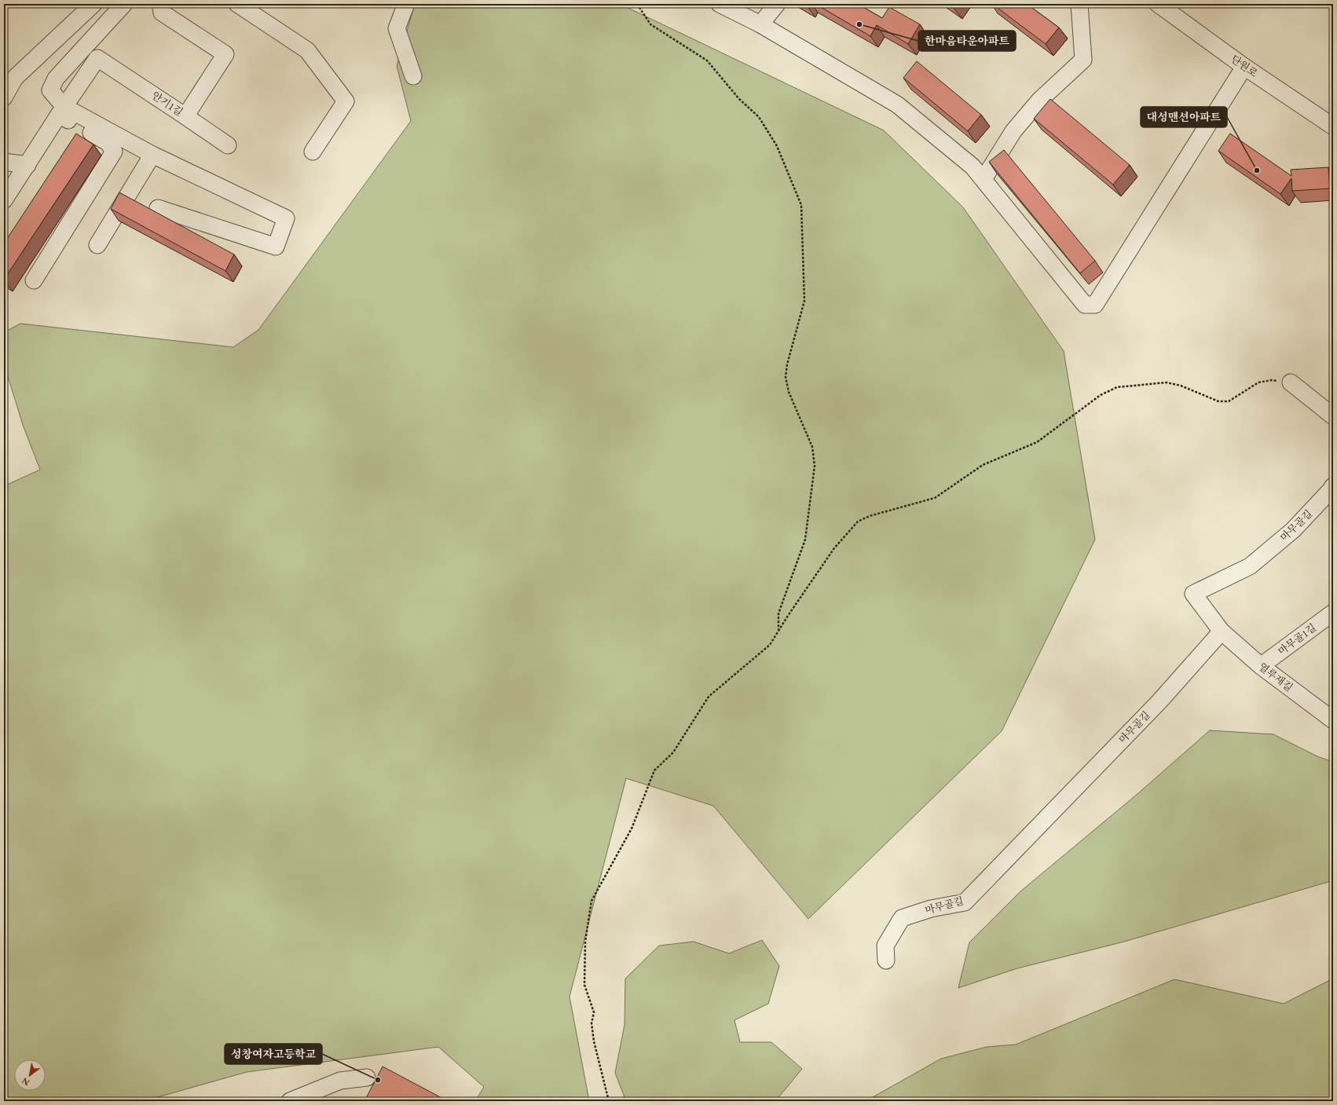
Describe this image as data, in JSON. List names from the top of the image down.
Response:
{
  "streets": {
    "street": [
      "단원로",
      "안기1길",
      "마무골길",
      "마무골1길",
      "열루재길"
    ]
  },
  "crossings": [
    ["마무골길", "열루재길"],
    ["마무골1길", "열루재길"]
  ],
  "places": ["한마음타운아파트", "대성맨션아파트", "성창여자고등학교"],
  "north": "bottom left"
}
